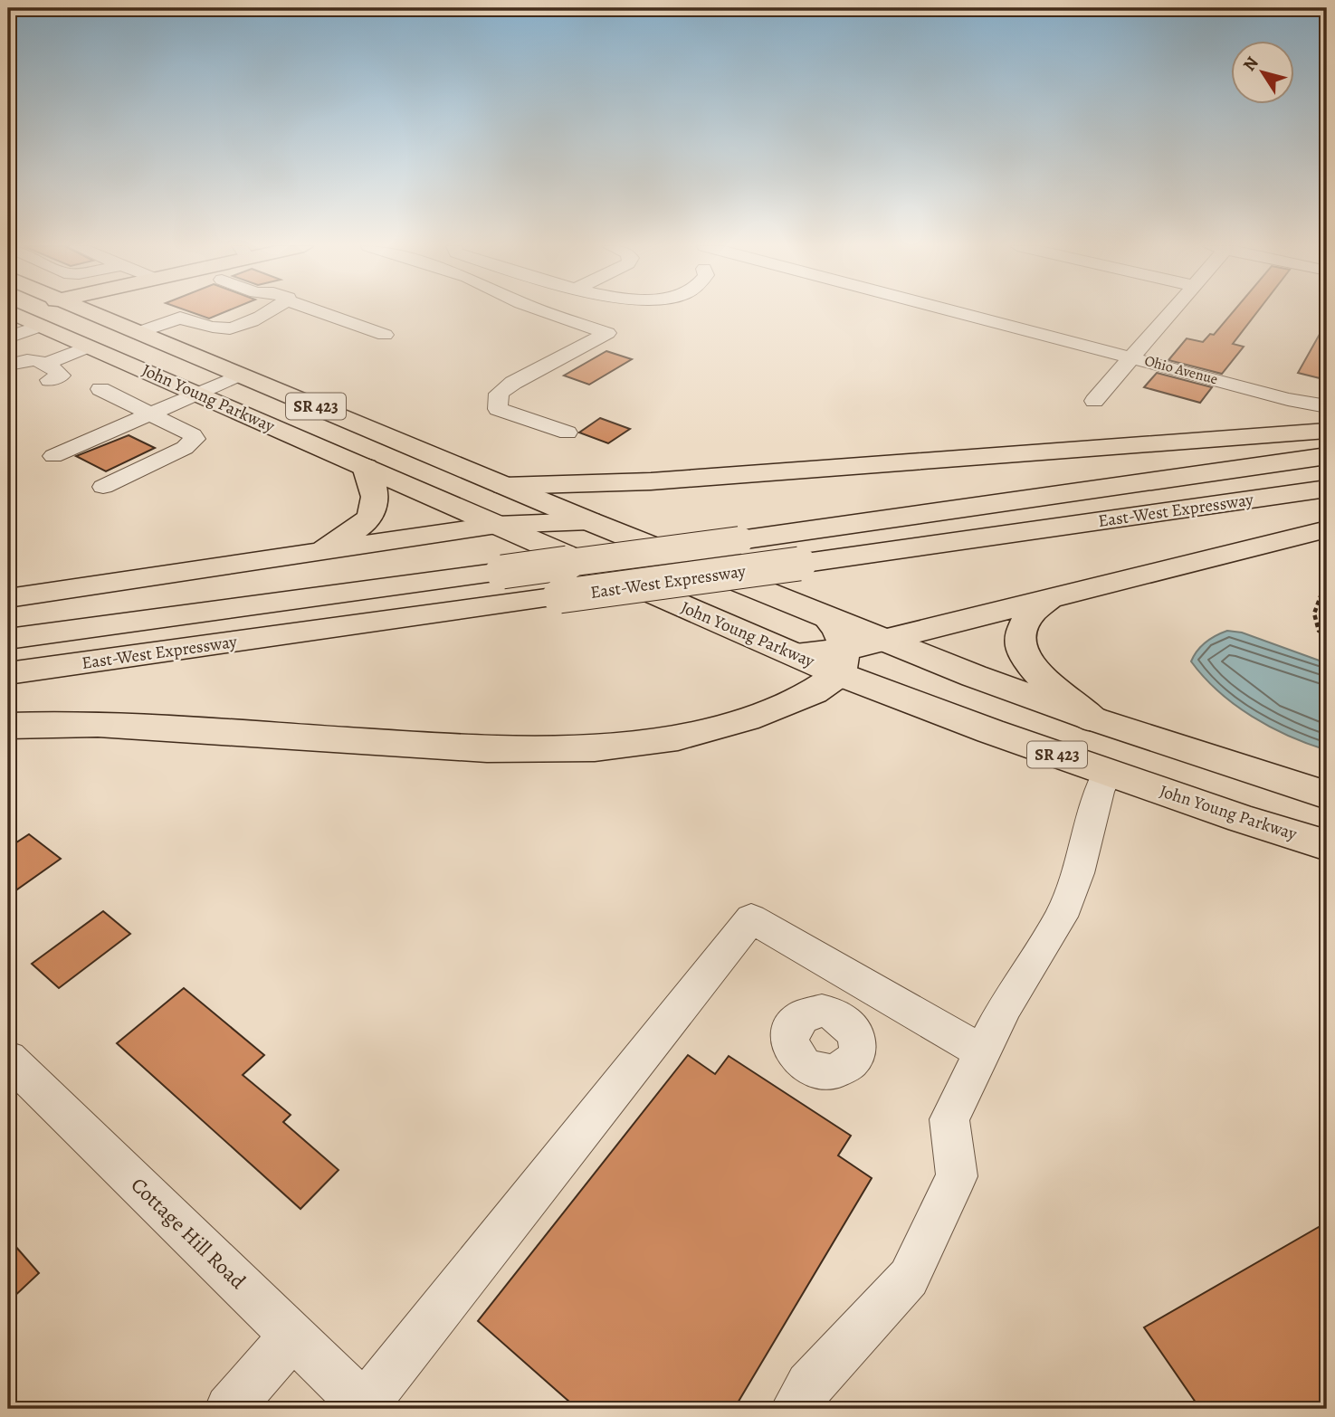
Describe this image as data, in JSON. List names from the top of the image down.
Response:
{
  "streets": {
    "main road": ["John Young Parkway", "SR 423", "East-West Expressway"],
    "street": ["Ohio Avenue", "Cottage Hill Road"]
  },
  "north": "top left"
}
